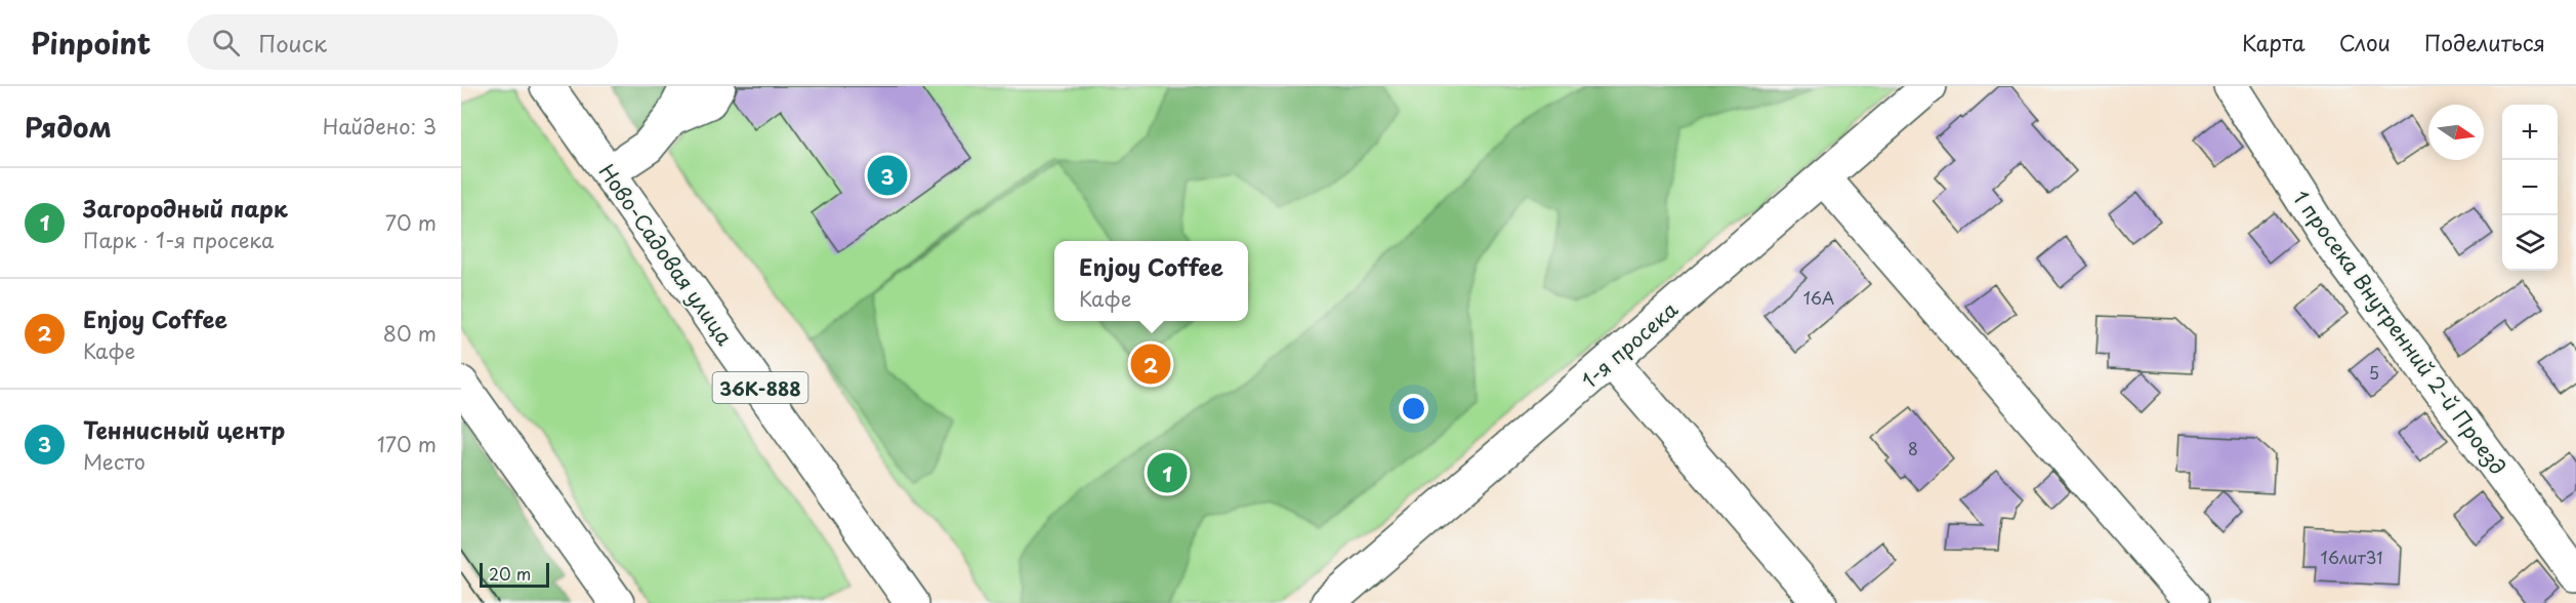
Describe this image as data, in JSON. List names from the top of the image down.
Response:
{
  "streets": {
    "street": [
      "Ново-Садовая улица",
      "1 просека Внутренний 2-й Проезд",
      "1-я просека",
      "36К-888"
    ]
  },
  "house_numbers": [
    "16А",
    "5",
    "8",
    "16лит31"
  ],
  "scale_bar": "20 m",
  "north": "right",
  "page": {
    "header": "Pinpoint",
    "search": "Поиск",
    "nav": ["Карта", "Слои", "Поделиться"],
    "heading": ["Рядом", "Найдено: 3"],
    "map_buttons": ["+", "−"],
    "pins": ["3", "2", "1"],
    "list": [
      {
        "mark": "1",
        "name": "Загородный парк",
        "note": "Парк · 1-я просека",
        "value": "70 m"
      },
      {
        "mark": "2",
        "name": "Enjoy Coffee",
        "note": "Кафе",
        "value": "80 m"
      },
      {
        "mark": "3",
        "name": "Теннисный центр",
        "note": "Место",
        "value": "170 m"
      }
    ],
    "popup": ["Enjoy Coffee", "Кафе"],
    "scale": "20 m"
  }
}
